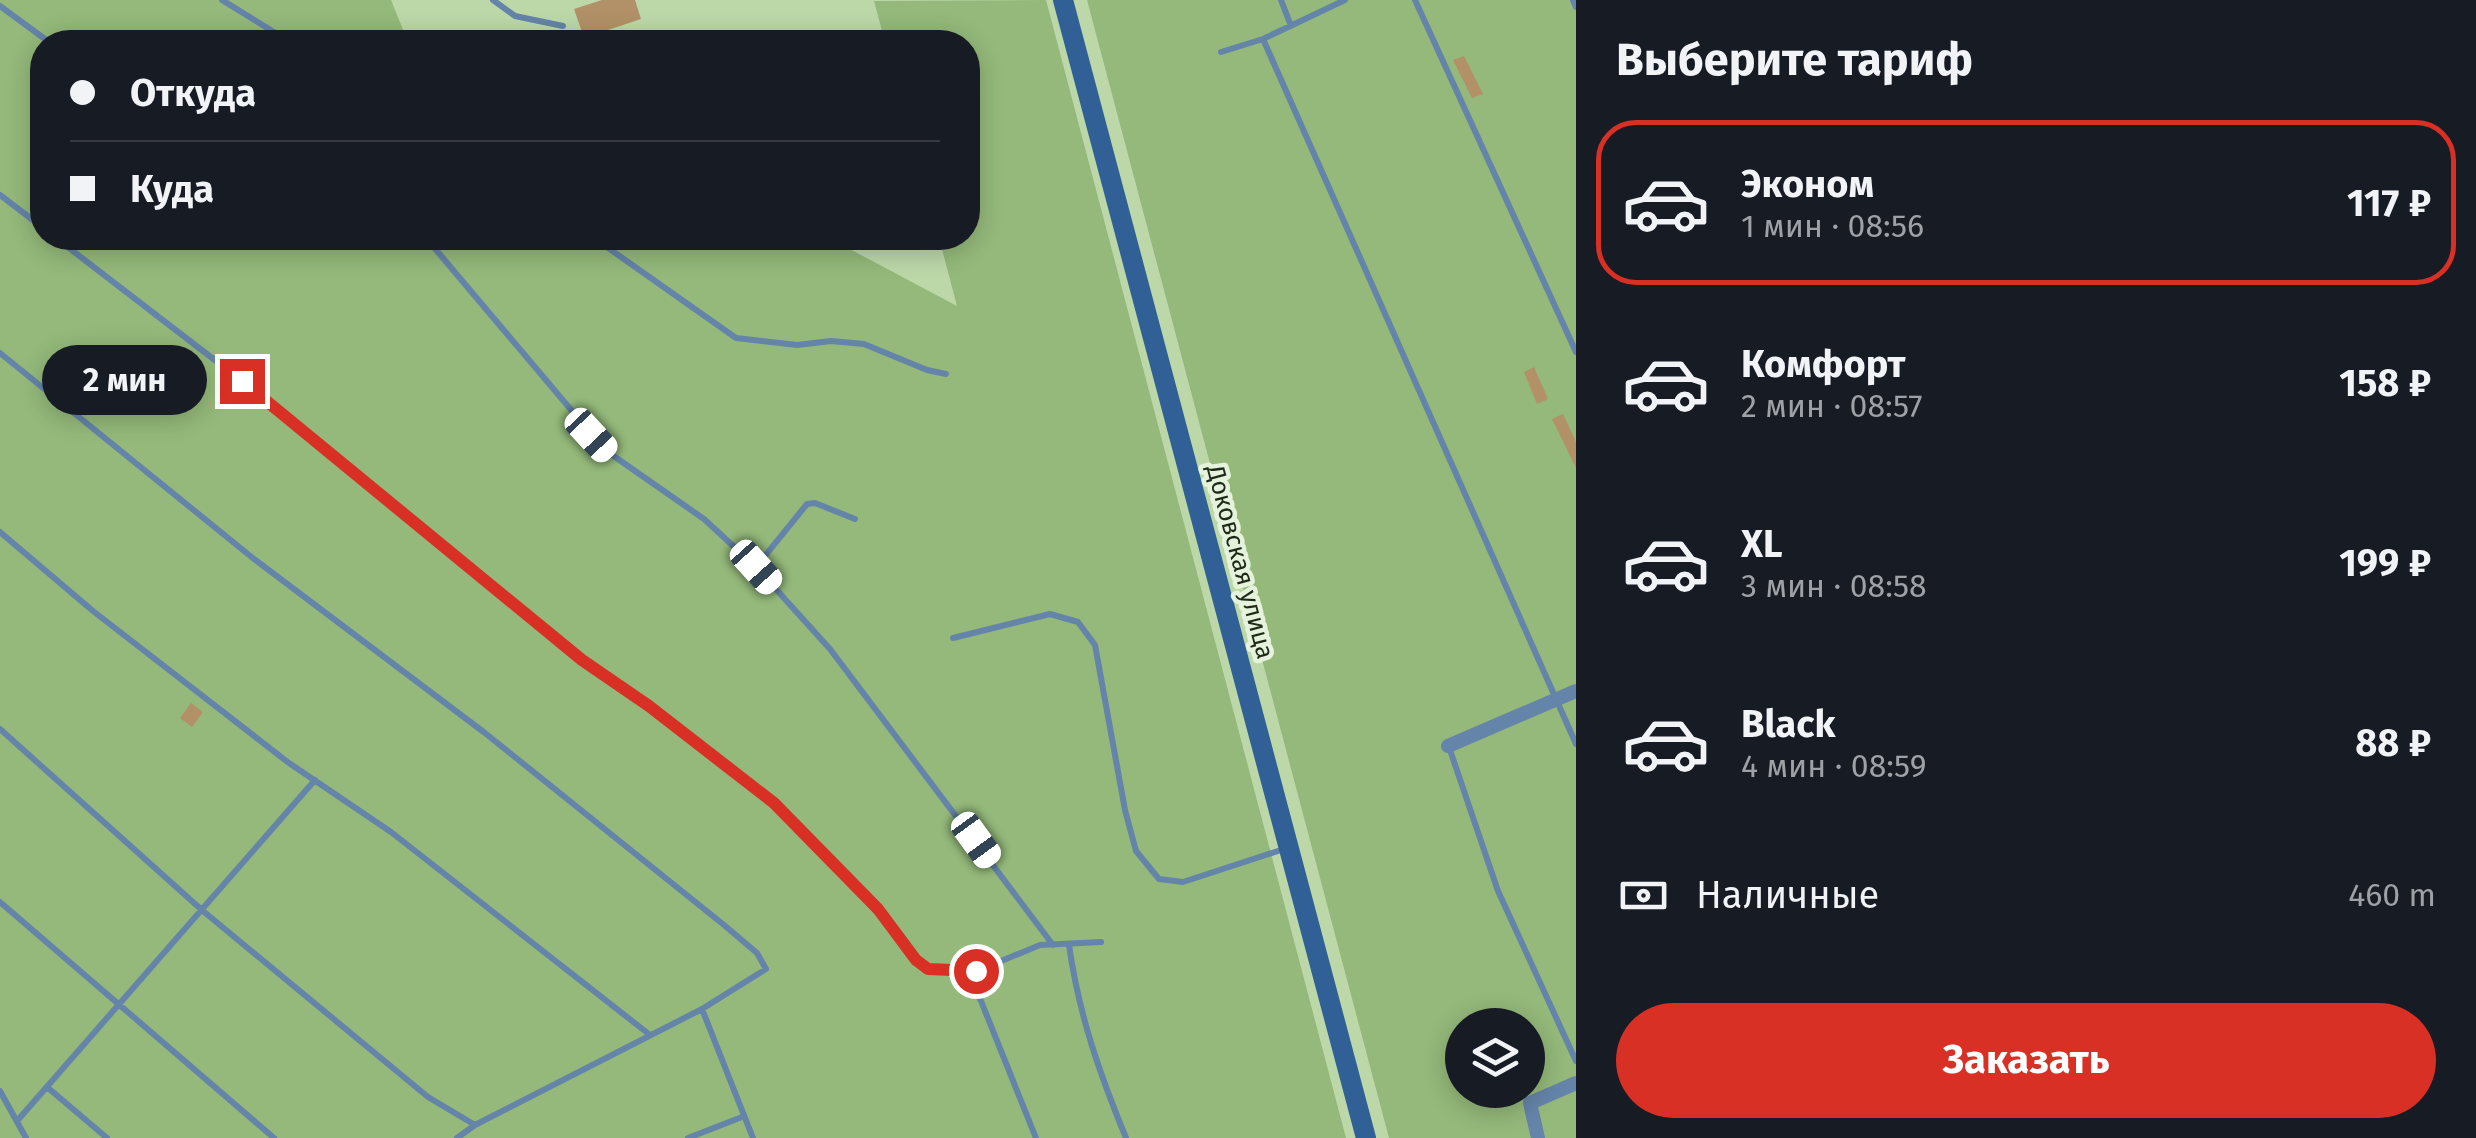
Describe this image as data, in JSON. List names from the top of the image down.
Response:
{
  "streets": {
    "street": ["Доковская улица"]
  },
  "page": {
    "heading": "Выберите тариф",
    "banner": ["Откуда", "Куда"],
    "list": [
      {
        "name": "Эконом",
        "note": "1 мин · 08:56",
        "value": "117 ₽"
      },
      {
        "name": "Комфорт",
        "note": "2 мин · 08:57",
        "value": "158 ₽"
      },
      {
        "name": "XL",
        "note": "3 мин · 08:58",
        "value": "199 ₽"
      },
      {
        "name": "Black",
        "note": "4 мин · 08:59",
        "value": "88 ₽"
      }
    ],
    "bubble": "2 мин",
    "pay": ["Наличные", "460 m"],
    "buttons": "Заказать"
  }
}
